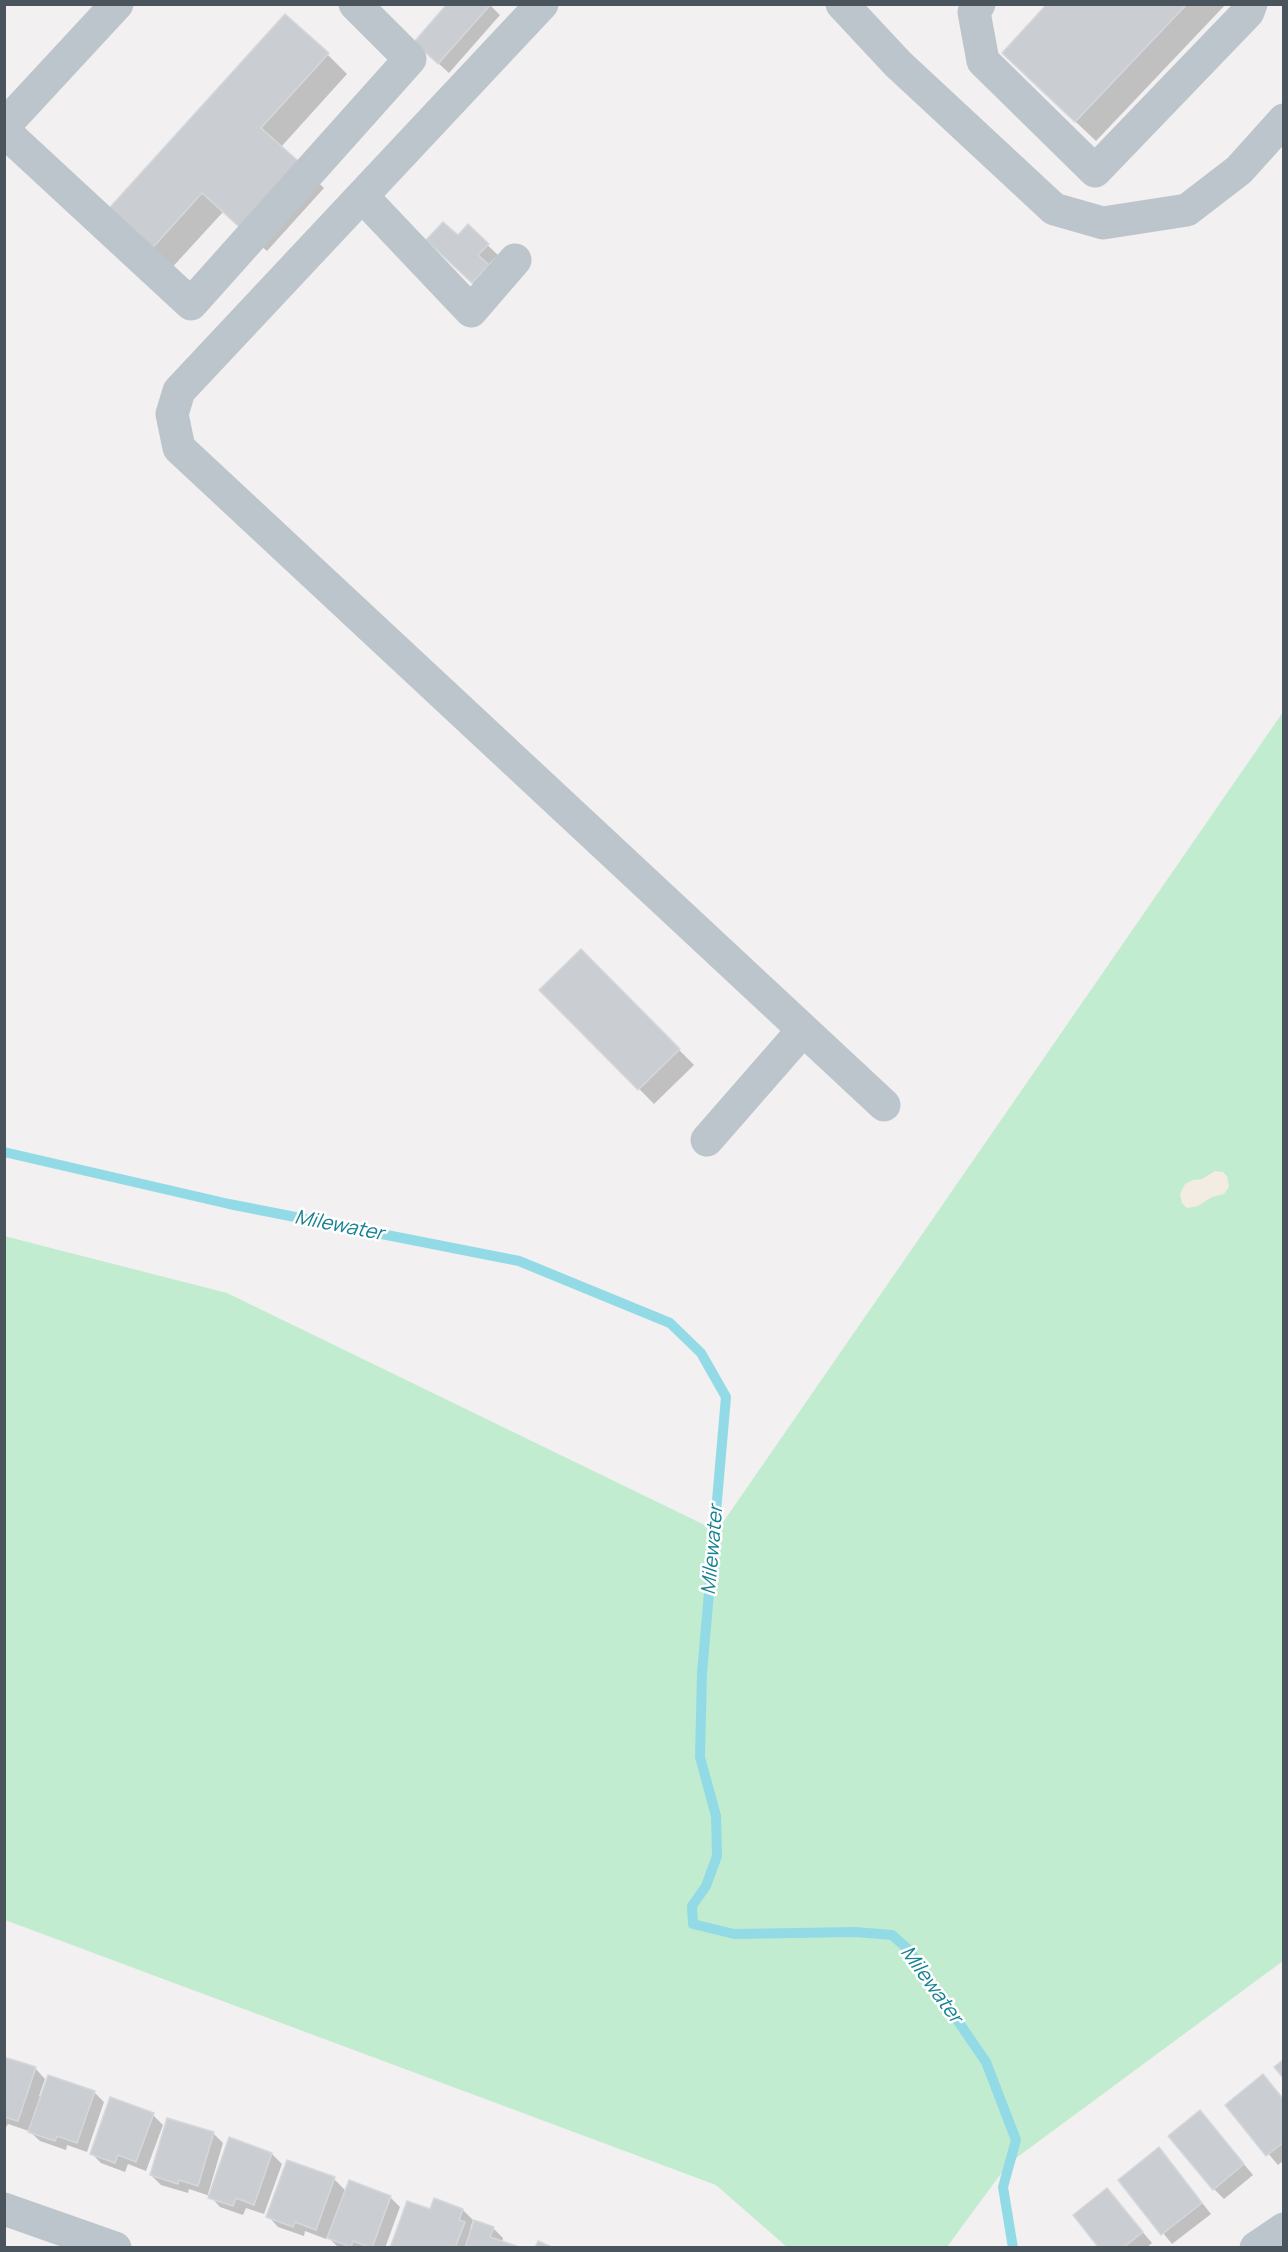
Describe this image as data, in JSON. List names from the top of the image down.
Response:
{
  "water": ["Milewater"]
}
